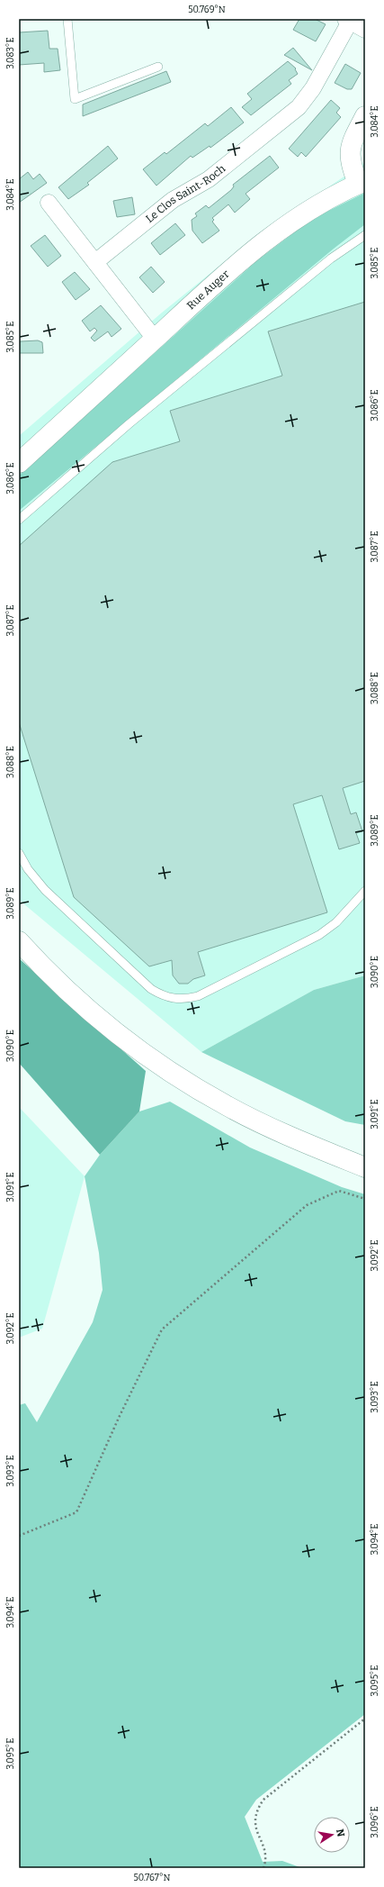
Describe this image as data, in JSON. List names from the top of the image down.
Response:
{
  "streets": {
    "street": ["Le Clos Saint-Roch", "Rue Auger"]
  },
  "north": "right",
  "coordinates": [
    "50.769°N",
    "3.083°E",
    "3.084°E",
    "3.085°E",
    "3.086°E",
    "3.087°E",
    "3.088°E",
    "3.089°E",
    "3.090°E",
    "3.091°E",
    "3.092°E",
    "3.093°E",
    "3.094°E",
    "3.095°E",
    "3.096°E",
    "50.767°N"
  ]
}
